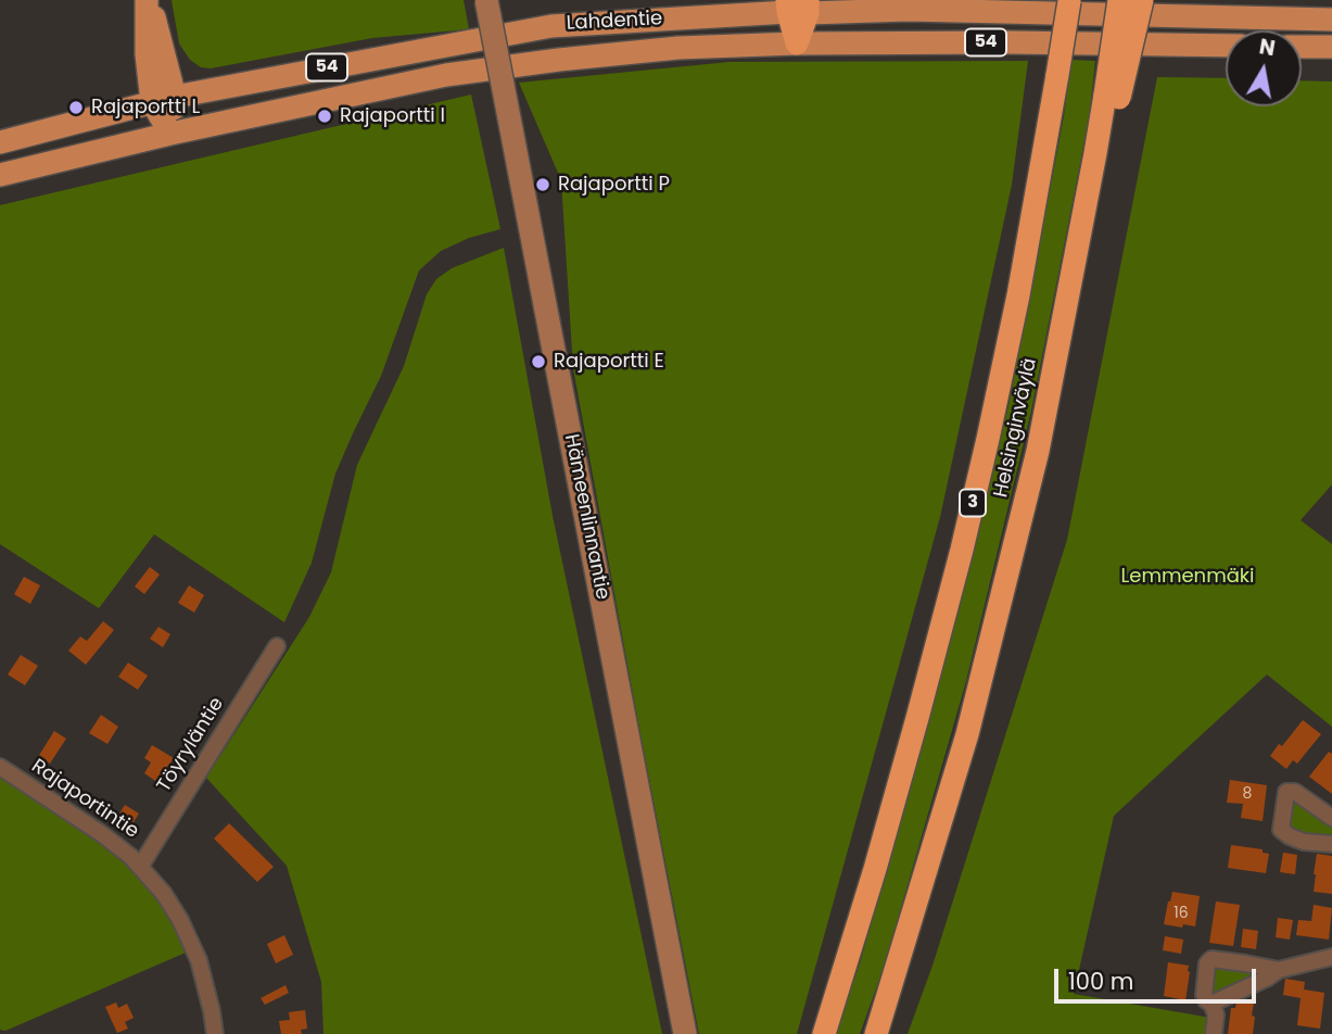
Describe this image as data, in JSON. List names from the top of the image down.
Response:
{
  "streets": {
    "highway": ["Helsinginväylä", "3"],
    "main road": ["Lahdentie", "54", "Hämeenlinnantie"],
    "street": ["Töyryläntie", "Rajaportintie"]
  },
  "crossings": [
    ["Töyryläntie", "Rajaportintie"]
  ],
  "parks": ["Lemmenmäki"],
  "places": [
    "Rajaportti L",
    "Rajaportti I",
    "Rajaportti P",
    "Rajaportti E"
  ],
  "house_numbers": ["8", "16"],
  "scale_bar": "100 m",
  "north": "top"
}
